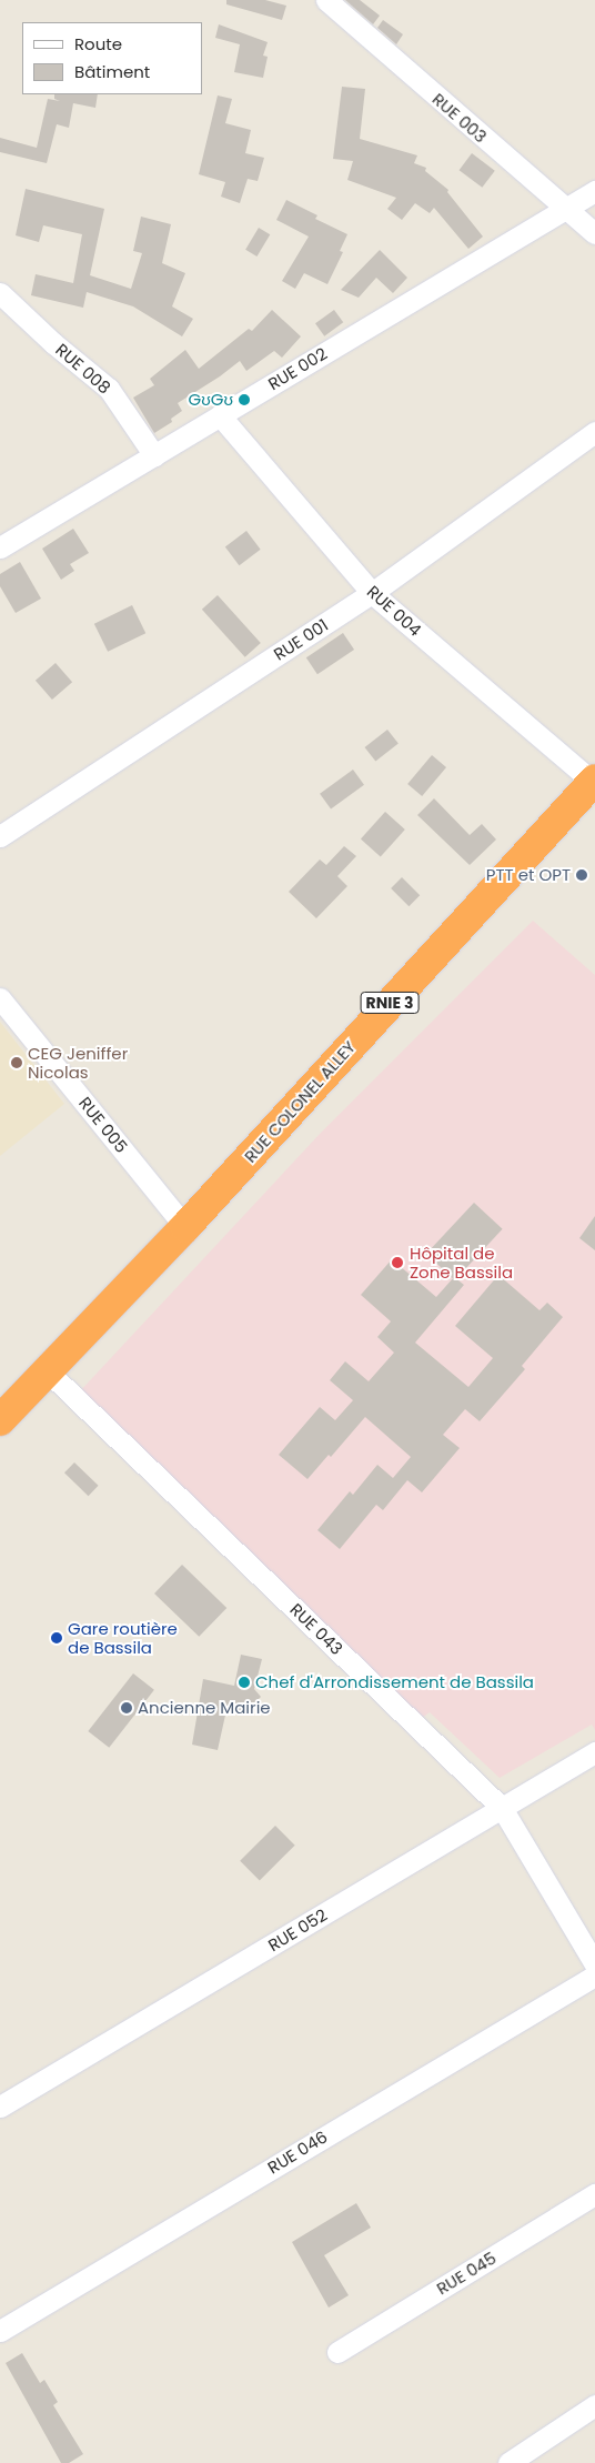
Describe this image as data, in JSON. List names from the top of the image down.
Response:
{
  "streets": {
    "highway": ["RNIE 3", "RUE COLONEL ALLEY"],
    "street": [
      "RUE 003",
      "RUE 008",
      "RUE 002",
      "RUE 004",
      "RUE 001",
      "RUE 005",
      "RUE 043",
      "RUE 052",
      "RUE 046",
      "RUE 045"
    ]
  },
  "crossings": [
    ["RUE 003", "RUE 002"],
    ["RUE 008", "RUE 002"],
    ["RUE 002", "RUE 004"],
    ["RUE 004", "RUE 001"],
    ["RUE 004", "RUE COLONEL ALLEY"],
    ["RUE COLONEL ALLEY", "RUE 005"],
    ["RUE COLONEL ALLEY", "RUE 043"],
    ["RUE 043", "RUE 052"]
  ],
  "places": [
    "GʊGʊ",
    "PTT et OPT",
    "CEG Jeniffer Nicolas",
    "Hôpital de Zone Bassila",
    "Gare routière de Bassila",
    "Chef d'Arrondissement de Bassila",
    "Ancienne Mairie"
  ],
  "legend": ["Route", "Bâtiment"]
}
